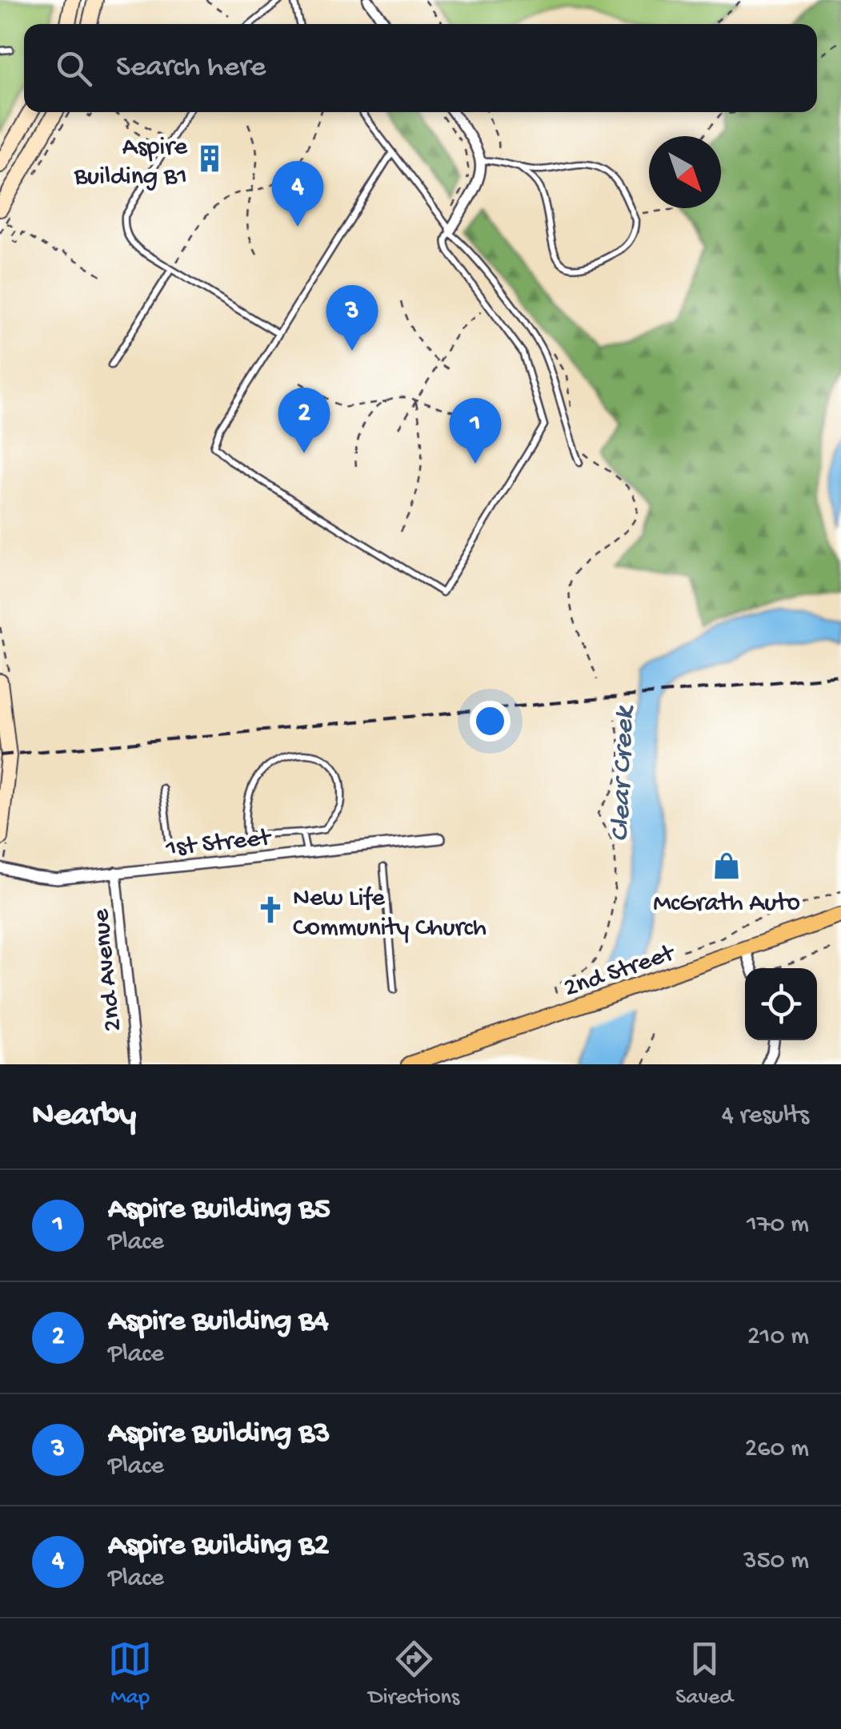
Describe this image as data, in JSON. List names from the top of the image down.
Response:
{
  "streets": {
    "main road": ["2nd Street"],
    "street": ["1st Street", "2nd Avenue"]
  },
  "crossings": [
    ["1st Street", "2nd Avenue"]
  ],
  "water": ["Clear Creek"],
  "places": {
    "building": ["Aspire Building B1"],
    "shop": ["McGrath Auto"],
    "church": ["New Life Community Church"]
  },
  "north": "bottom right",
  "page": {
    "search": "Search here",
    "pins": [
      "4",
      "3",
      "2",
      "1"
    ],
    "heading": ["Nearby", "4 results"],
    "list": [
      {
        "mark": "1",
        "name": "Aspire Building B5",
        "note": "Place",
        "value": "170 m"
      },
      {
        "mark": "2",
        "name": "Aspire Building B4",
        "note": "Place",
        "value": "210 m"
      },
      {
        "mark": "3",
        "name": "Aspire Building B3",
        "note": "Place",
        "value": "260 m"
      },
      {
        "mark": "4",
        "name": "Aspire Building B2",
        "note": "Place",
        "value": "350 m"
      }
    ],
    "nav": ["Map", "Directions", "Saved"]
  }
}
